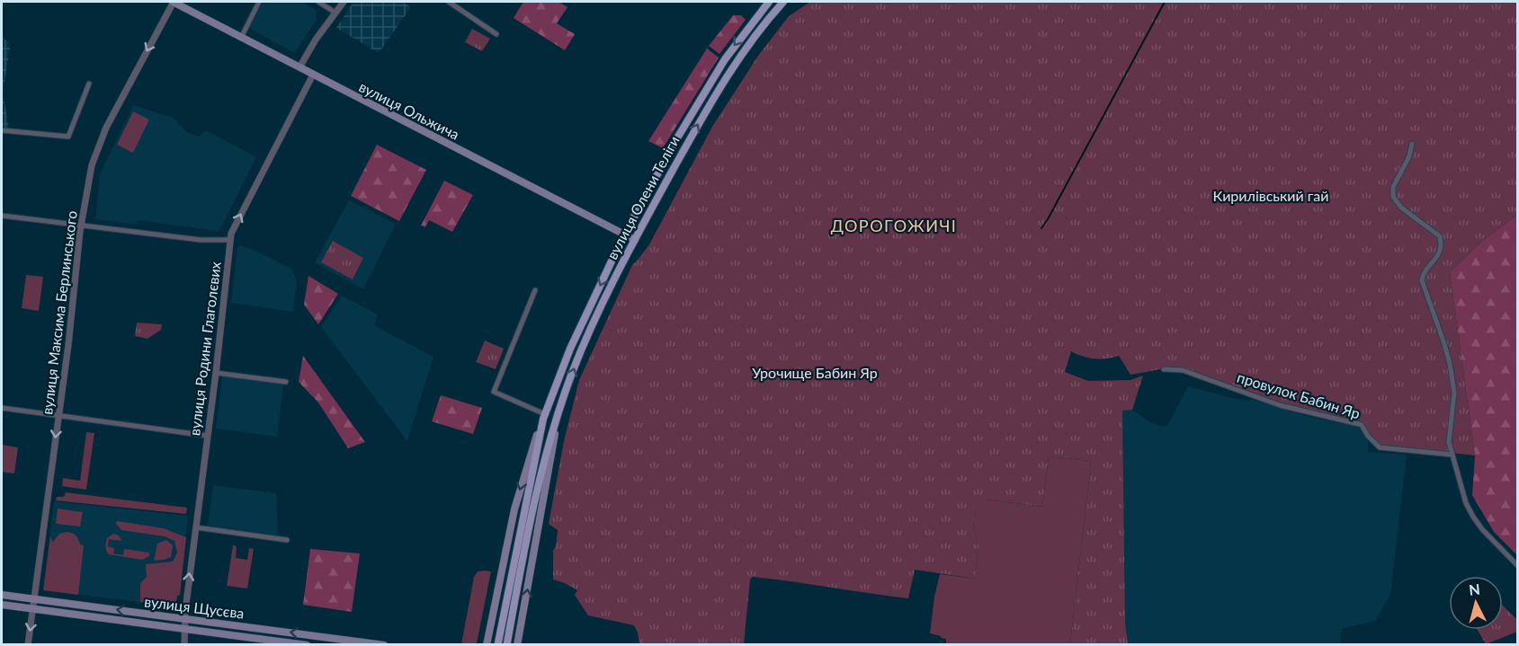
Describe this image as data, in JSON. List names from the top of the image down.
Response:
{
  "streets": {
    "main road": ["вулиця Ольжича", "вулиця Олени Теліги", "вулиця Щусєва"],
    "street": ["вулиця Максима Берлинського", "вулиця Родини Глаголєвих", "провулок Бабин Яр"]
  },
  "crossings": [
    ["вулиця Ольжича", "вулиця Олени Теліги"],
    ["вулиця Ольжича", "вулиця Максима Берлинського"],
    ["вулиця Ольжича", "вулиця Родини Глаголєвих"],
    ["вулиця Максима Берлинського", "вулиця Щусєва"],
    ["вулиця Родини Глаголєвих", "вулиця Щусєва"]
  ],
  "one_way": ["вулиця Максима Берлинського", "вулиця Родини Глаголєвих"],
  "districts": ["ДОРОГОЖИЧІ"],
  "parks": ["Кирилівський гай", "Урочище Бабин Яр"],
  "north": "top"
}
